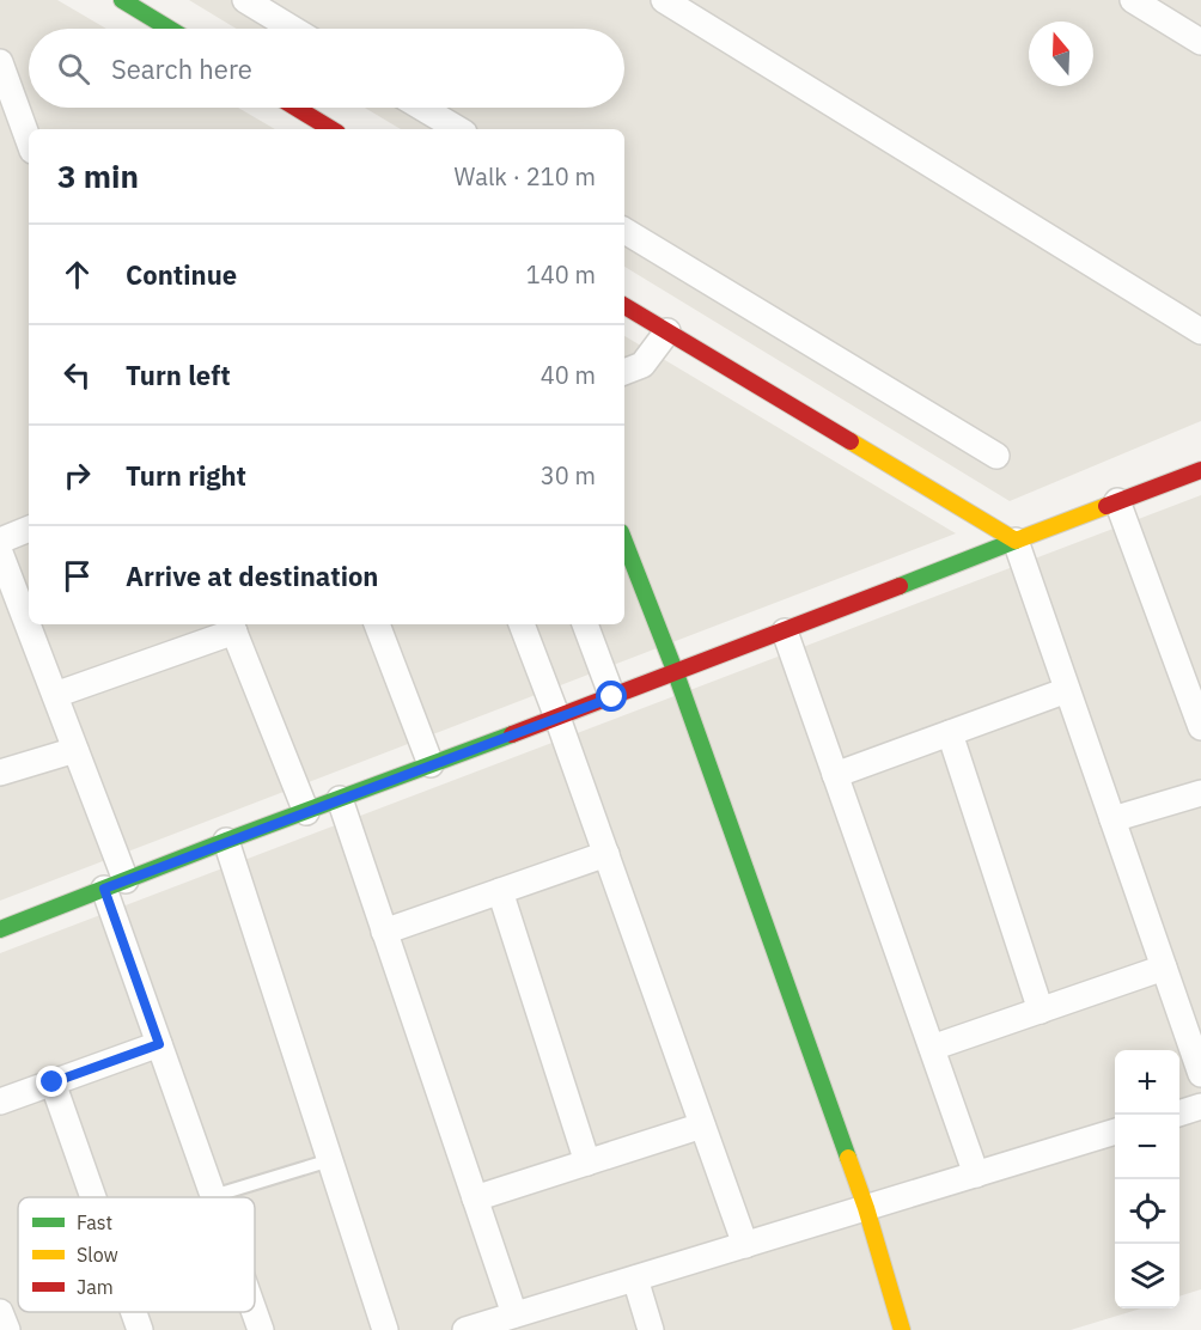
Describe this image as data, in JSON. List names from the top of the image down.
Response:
{
  "legend": ["Fast", "Slow", "Jam"],
  "north": "top",
  "page": {
    "search": "Search here",
    "heading": ["3 min", "Walk · 210 m"],
    "list": [
      ["Continue", "140 m"],
      ["Turn left", "40 m"],
      ["Turn right", "30 m"],
      "Arrive at destination"
    ],
    "map_buttons": ["+", "−"]
  }
}
